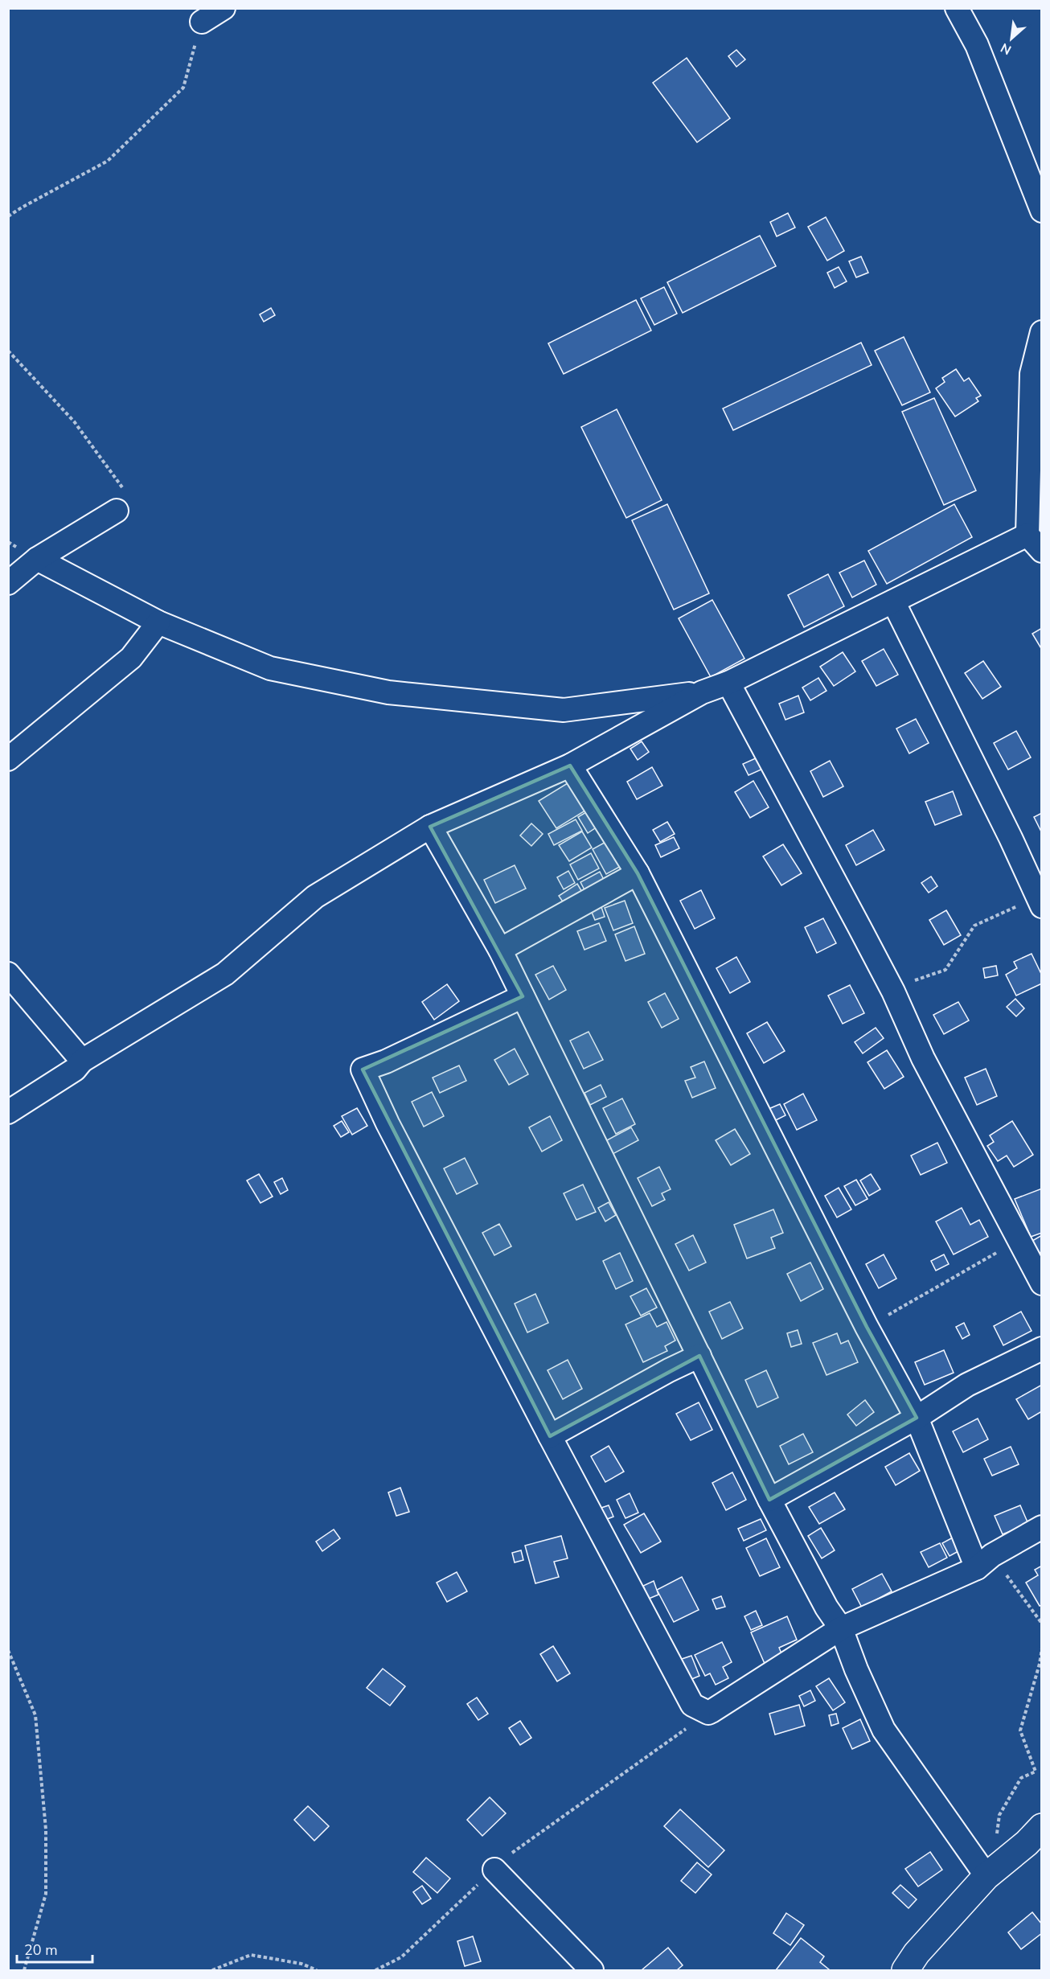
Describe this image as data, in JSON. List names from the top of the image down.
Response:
{
  "scale_bar": "20 m",
  "north": "bottom left"
}
